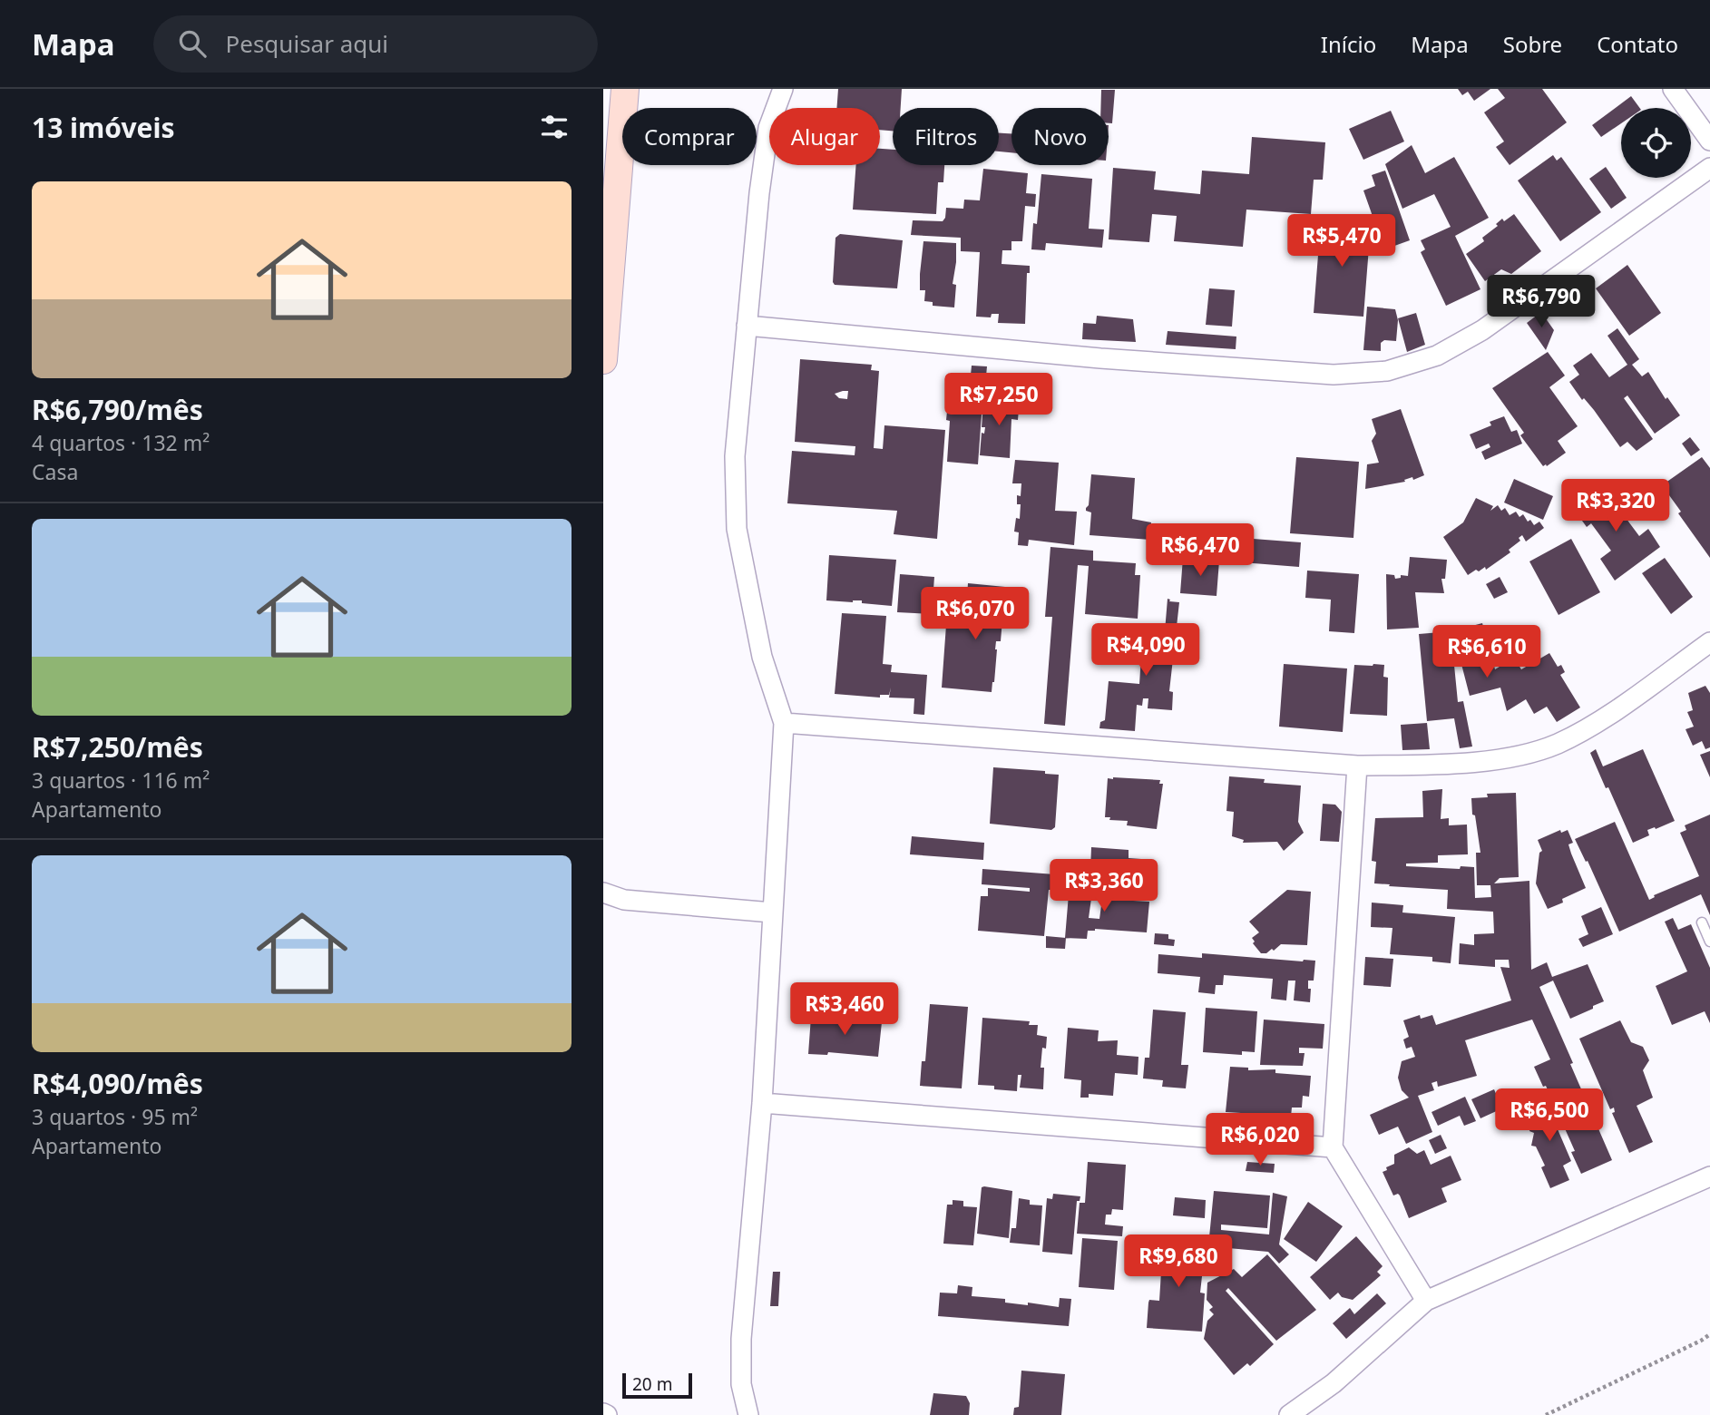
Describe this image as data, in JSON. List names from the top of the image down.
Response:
{
  "scale_bar": "20 m",
  "page": {
    "header": "Mapa",
    "search": "Pesquisar aqui",
    "nav": [
      "Início",
      "Mapa",
      "Sobre",
      "Contato"
    ],
    "heading": "13 imóveis",
    "chip": [
      "Comprar",
      "Alugar",
      "Filtros",
      "Novo"
    ],
    "list": [
      {
        "name": "R$6,790/mês",
        "note": "4 quartos · 132 m² · Casa"
      },
      {
        "name": "R$7,250/mês",
        "note": "3 quartos · 116 m² · Apartamento"
      },
      {
        "name": "R$4,090/mês",
        "note": "3 quartos · 95 m² · Apartamento"
      }
    ],
    "price": [
      "R$5,470",
      "R$6,790",
      "R$7,250",
      "R$3,320",
      "R$6,470",
      "R$6,070",
      "R$4,090",
      "R$6,610",
      "R$3,360",
      "R$3,460",
      "R$6,500",
      "R$6,020",
      "R$9,680"
    ],
    "scale": "20 m"
  }
}
